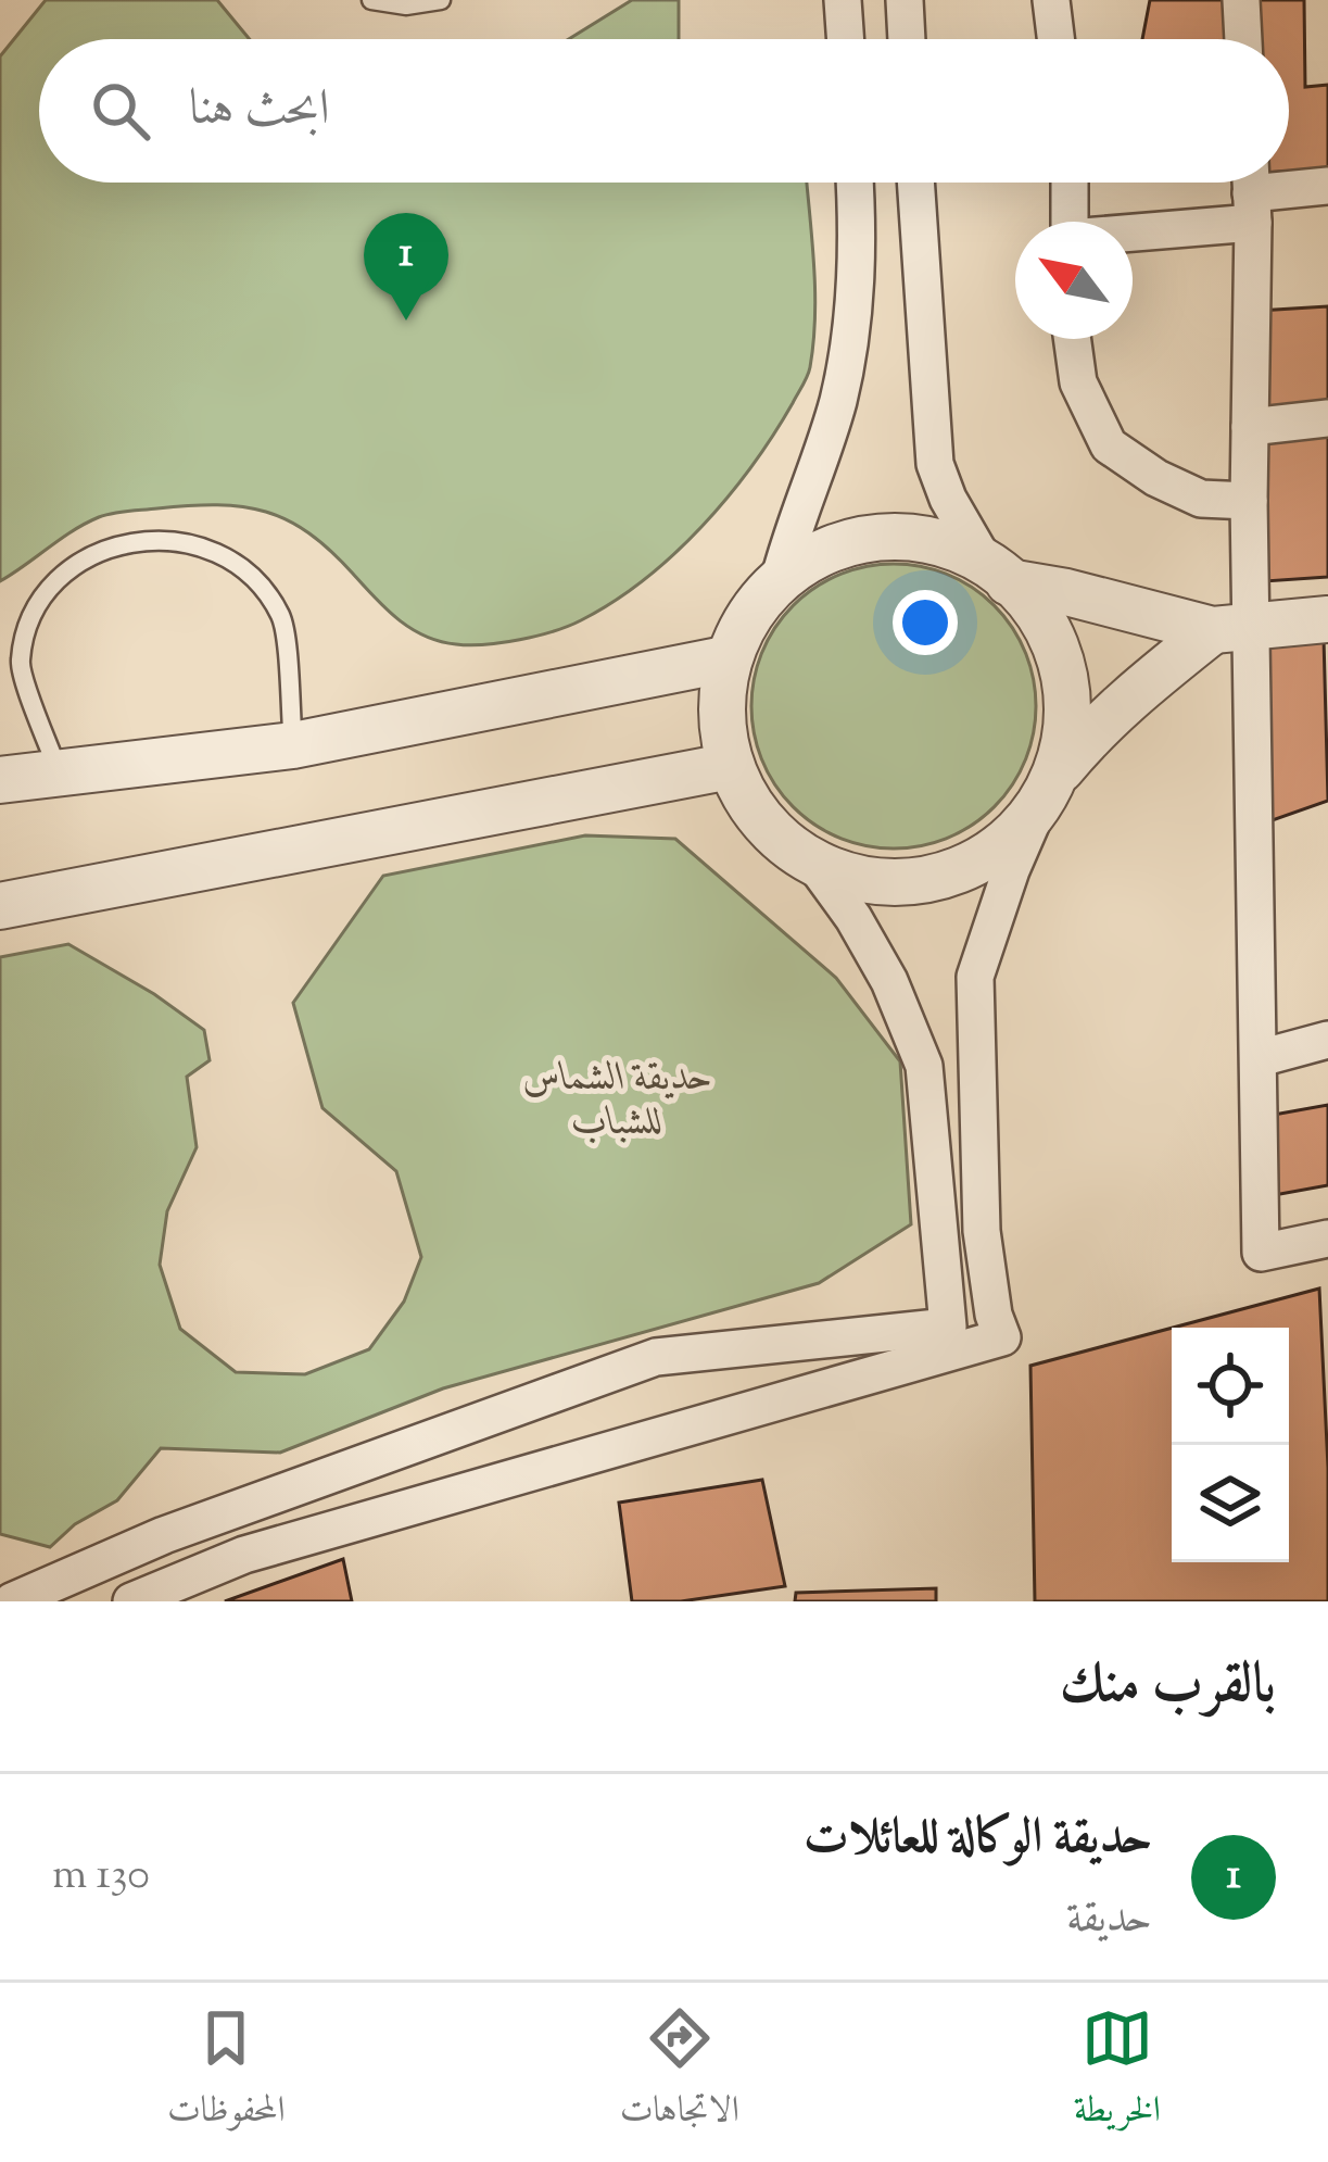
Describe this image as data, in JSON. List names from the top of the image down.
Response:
{
  "parks": ["حديقة الشماس للشباب"],
  "north": "top left",
  "page": {
    "search": "ابحث هنا",
    "pins": "1",
    "heading": "بالقرب منك",
    "list": [
      {
        "mark": "1",
        "name": "حديقة الوكالة للعائلات",
        "note": "حديقة",
        "value": "130 m"
      }
    ],
    "nav": ["الخريطة", "الاتجاهات", "المحفوظات"]
  }
}
